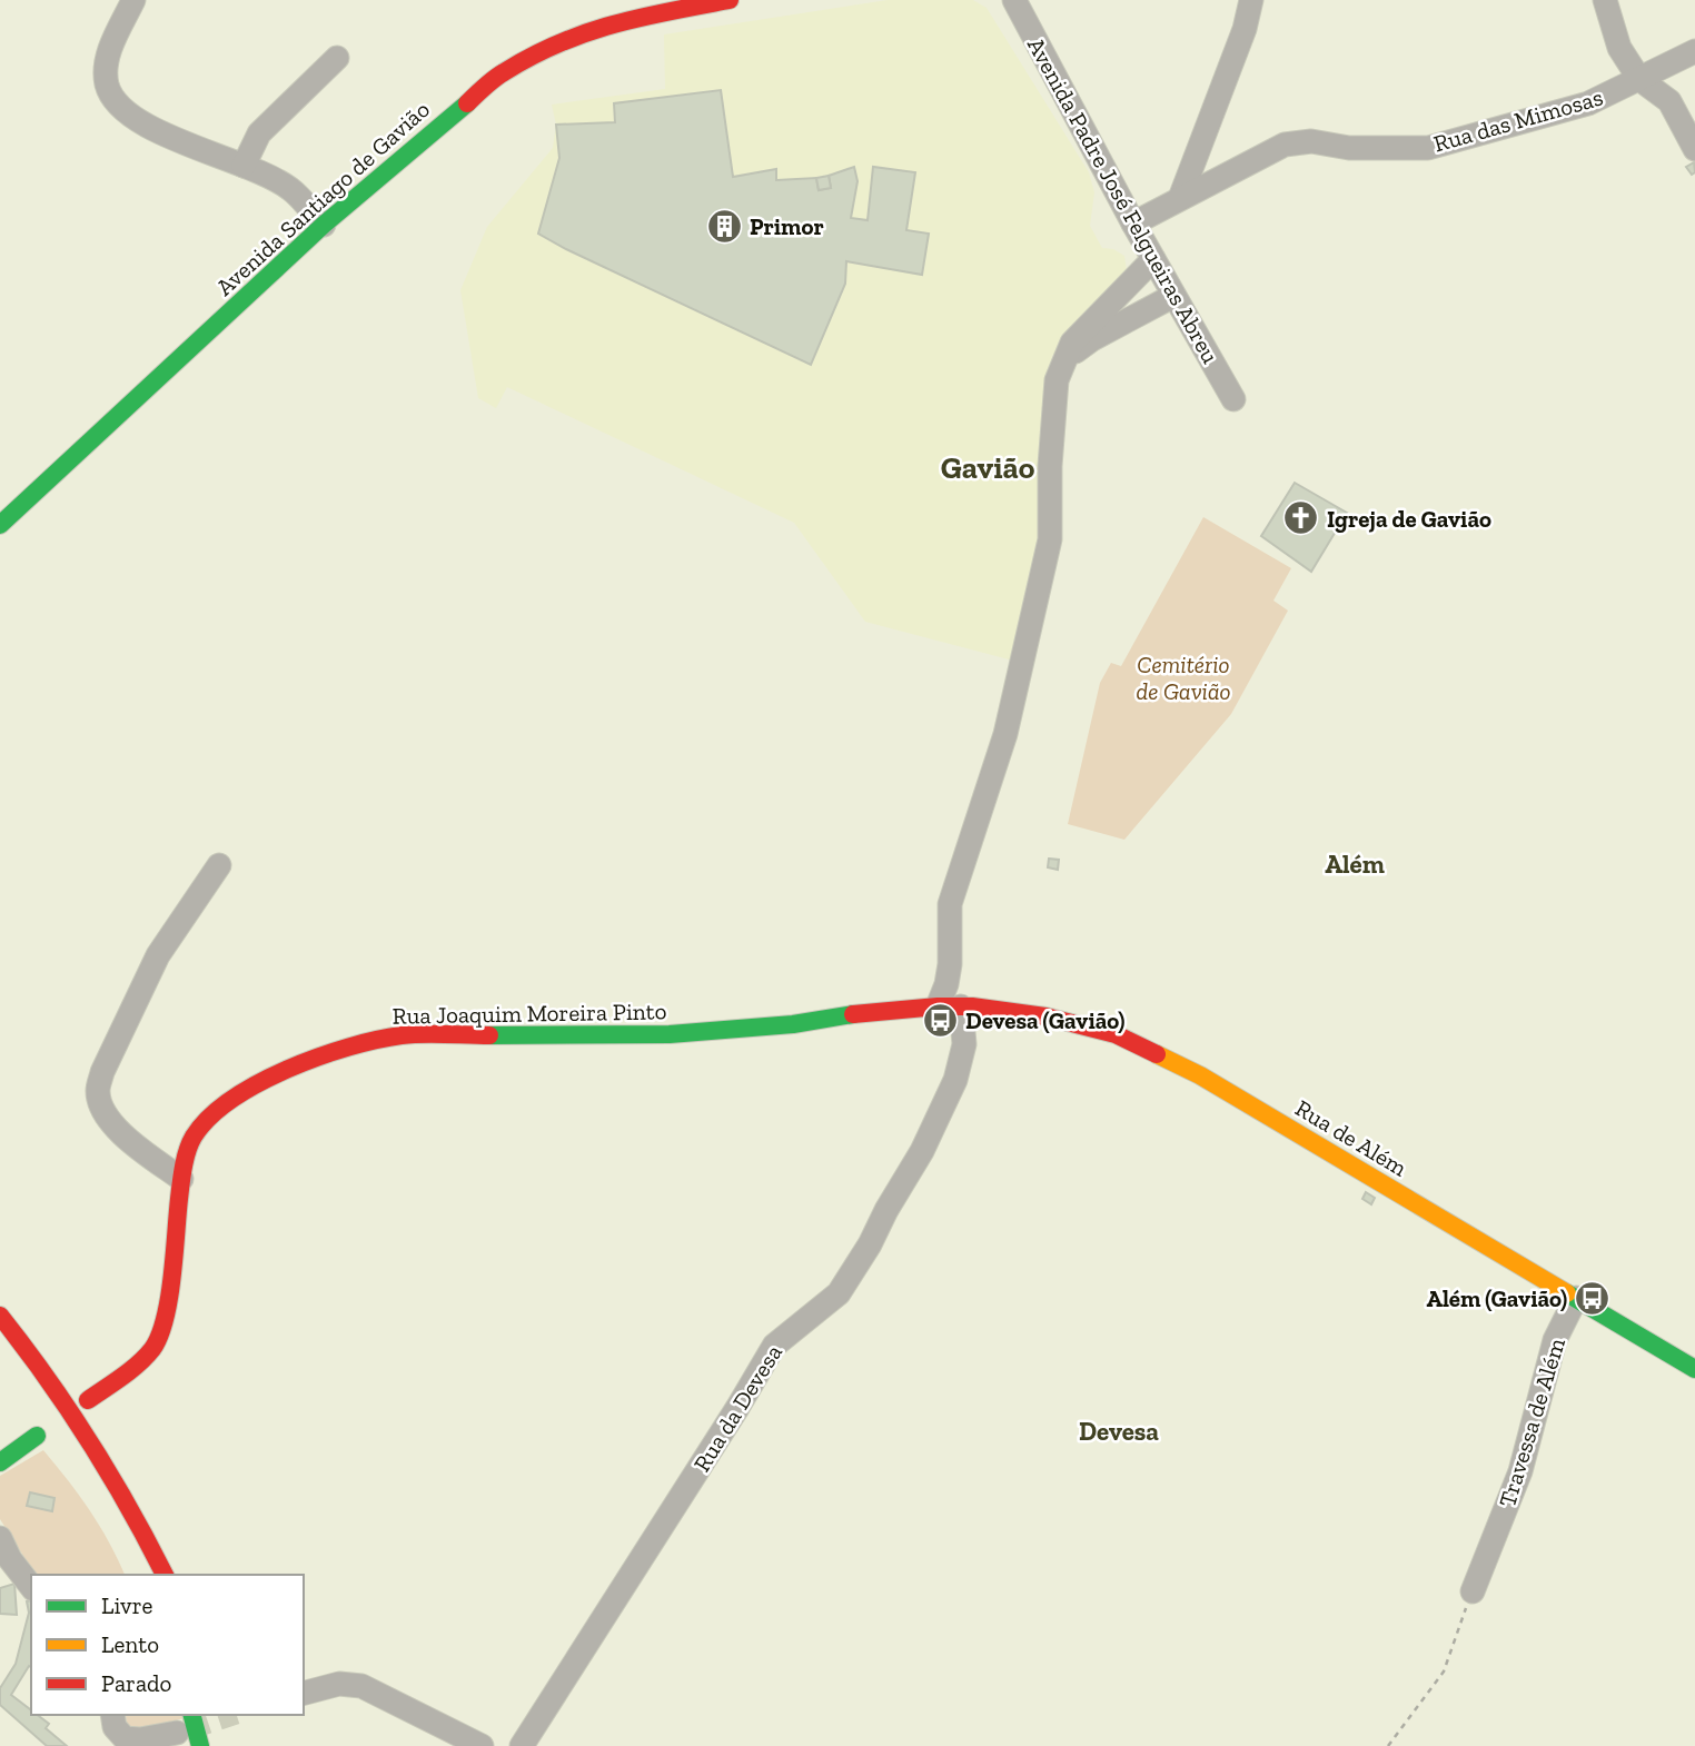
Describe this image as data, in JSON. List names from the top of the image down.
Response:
{
  "streets": {
    "main road": ["Avenida Santiago de Gavião", "Rua Joaquim Moreira Pinto", "Rua de Além"],
    "street": [
      "Rua das Mimosas",
      "Avenida Padre José Felgueiras Abreu",
      "Rua da Devesa",
      "Travessa de Além"
    ]
  },
  "crossings": [
    ["Rua das Mimosas", "Avenida Padre José Felgueiras Abreu"],
    ["Rua Joaquim Moreira Pinto", "Rua de Além"],
    ["Rua Joaquim Moreira Pinto", "Rua da Devesa"],
    ["Rua de Além", "Rua da Devesa"],
    ["Rua de Além", "Travessa de Além"]
  ],
  "districts": ["Gavião", "Além", "Devesa"],
  "parks": ["Cemitério de Gavião"],
  "places": {
    "building": ["Primor"],
    "church": ["Igreja de Gavião"],
    "bus stop": ["Devesa (Gavião)", "Além (Gavião)"]
  },
  "legend": ["Livre", "Lento", "Parado"]
}
